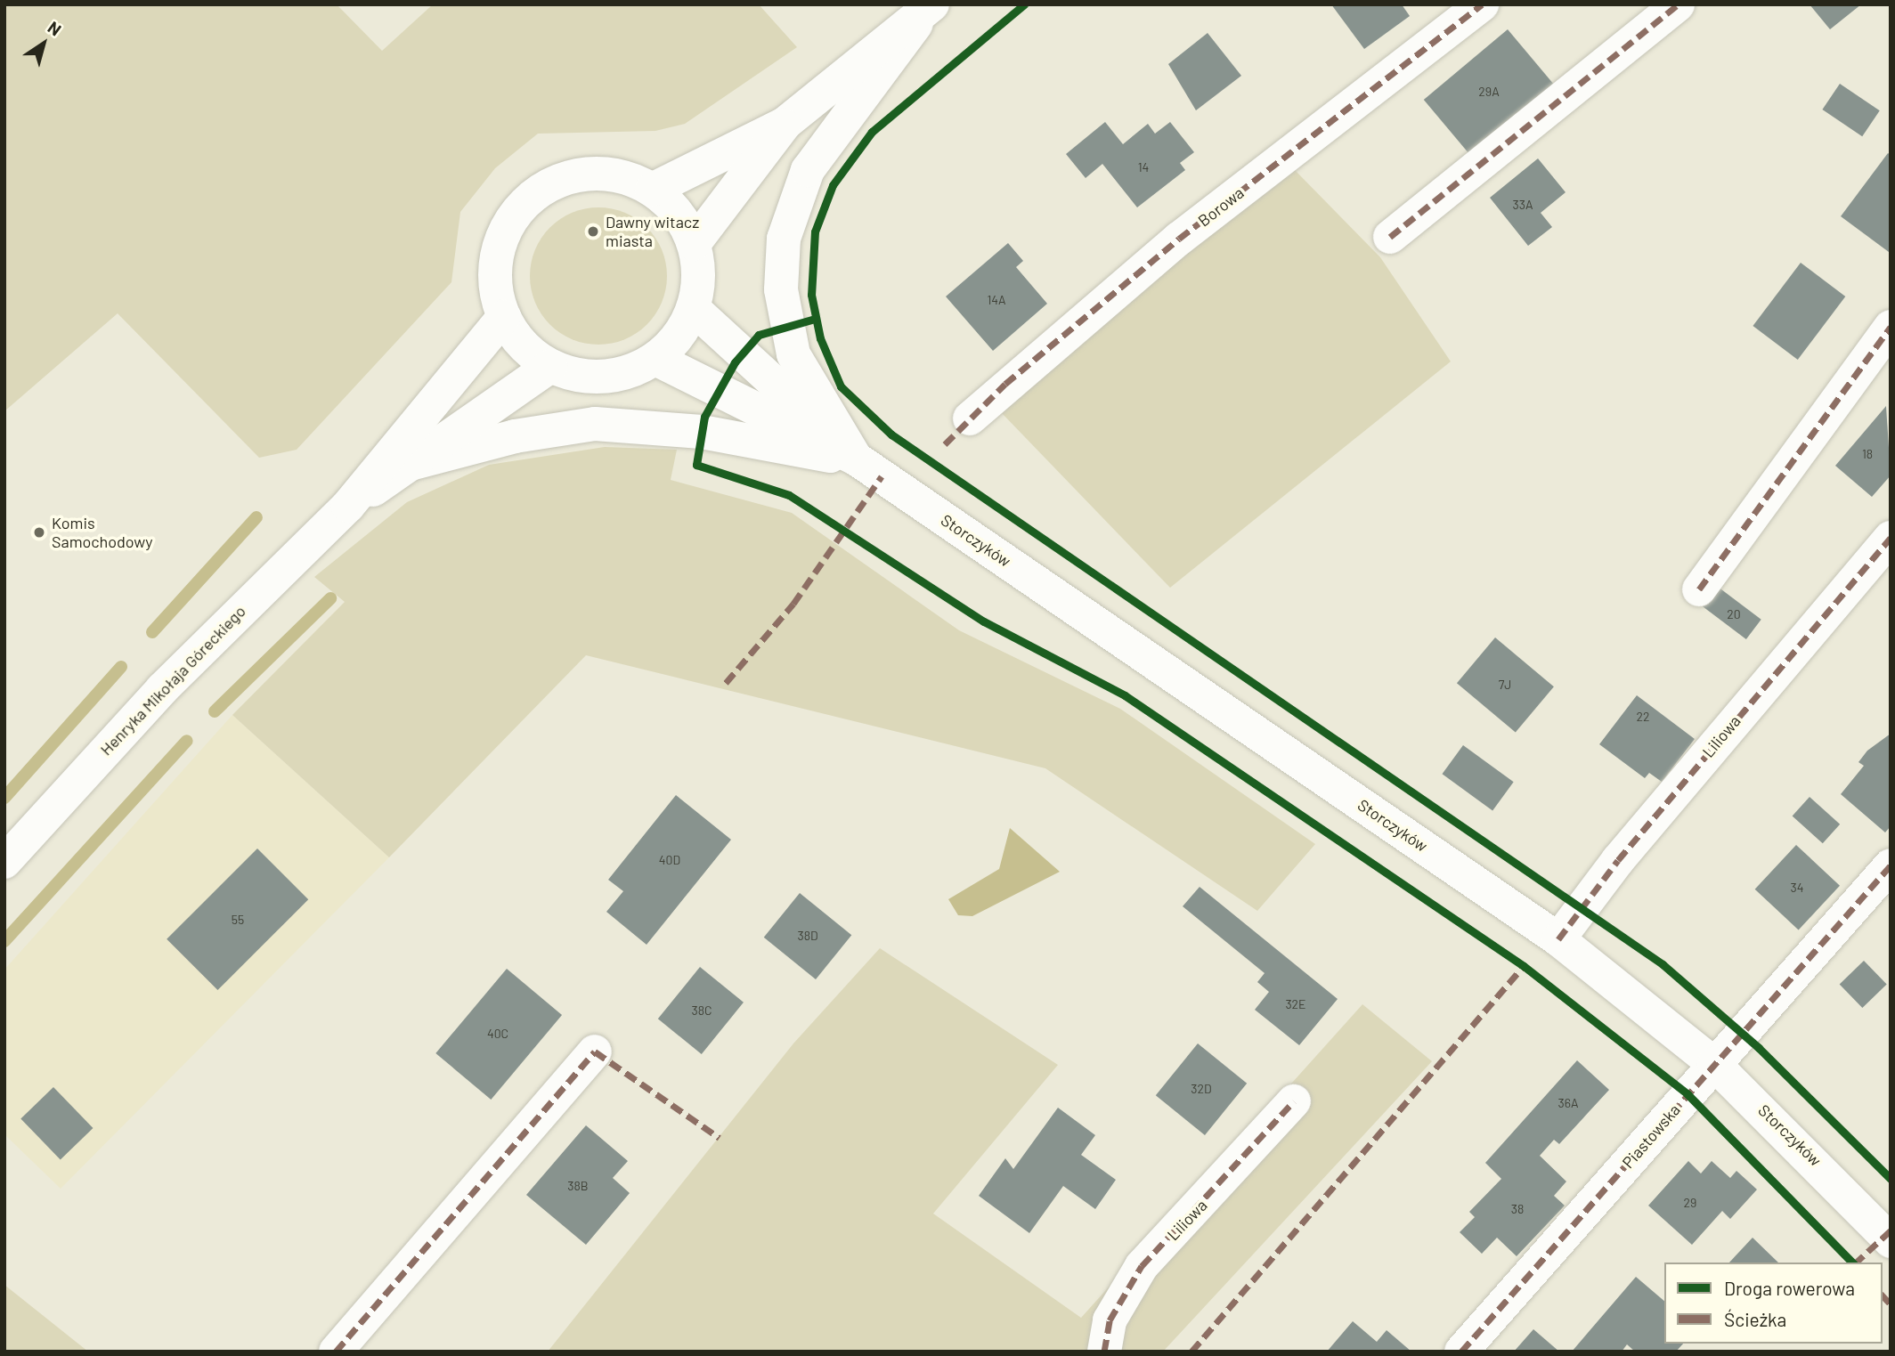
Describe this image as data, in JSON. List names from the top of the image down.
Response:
{
  "streets": {
    "street": [
      "Borowa",
      "Storczyków",
      "Henryka Mikołaja Góreckiego",
      "Liliowa",
      "Piastowska"
    ]
  },
  "crossings": [
    ["Storczyków", "Henryka Mikołaja Góreckiego"],
    ["Storczyków", "Liliowa"],
    ["Storczyków", "Piastowska"]
  ],
  "places": ["Dawny witacz miasta", "Komis Samochodowy"],
  "house_numbers": [
    "29A",
    "14",
    "33A",
    "14A",
    "18",
    "20",
    "7J",
    "22",
    "40D",
    "34",
    "55",
    "38D",
    "32E",
    "38C",
    "40C",
    "32D",
    "36A",
    "38B",
    "29",
    "38"
  ],
  "legend": ["Droga rowerowa", "Ścieżka"],
  "north": "top right"
}
